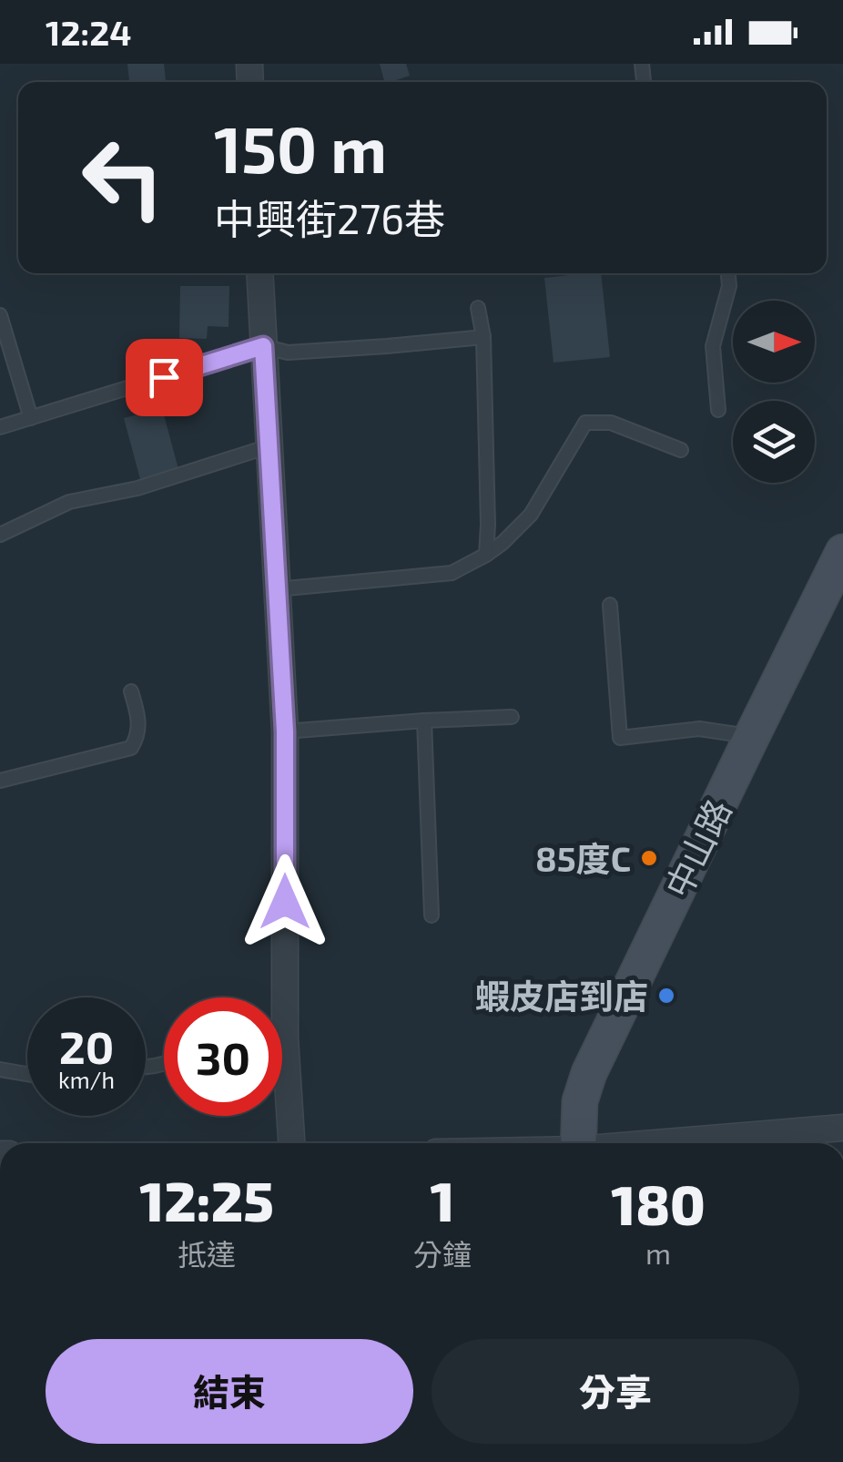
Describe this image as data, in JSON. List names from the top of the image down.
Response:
{
  "streets": {
    "main road": ["中山路"]
  },
  "places": ["85度C", "蝦皮店到店"],
  "north": "right",
  "page": {
    "status": "12:24",
    "turn": ["150 m", "中興街276巷"],
    "speed": "20 km/h",
    "limit": "30",
    "eta": [
      "12:25",
      "抵達",
      "1",
      "分鐘",
      "180",
      "m"
    ],
    "buttons": ["結束", "分享"]
  }
}
